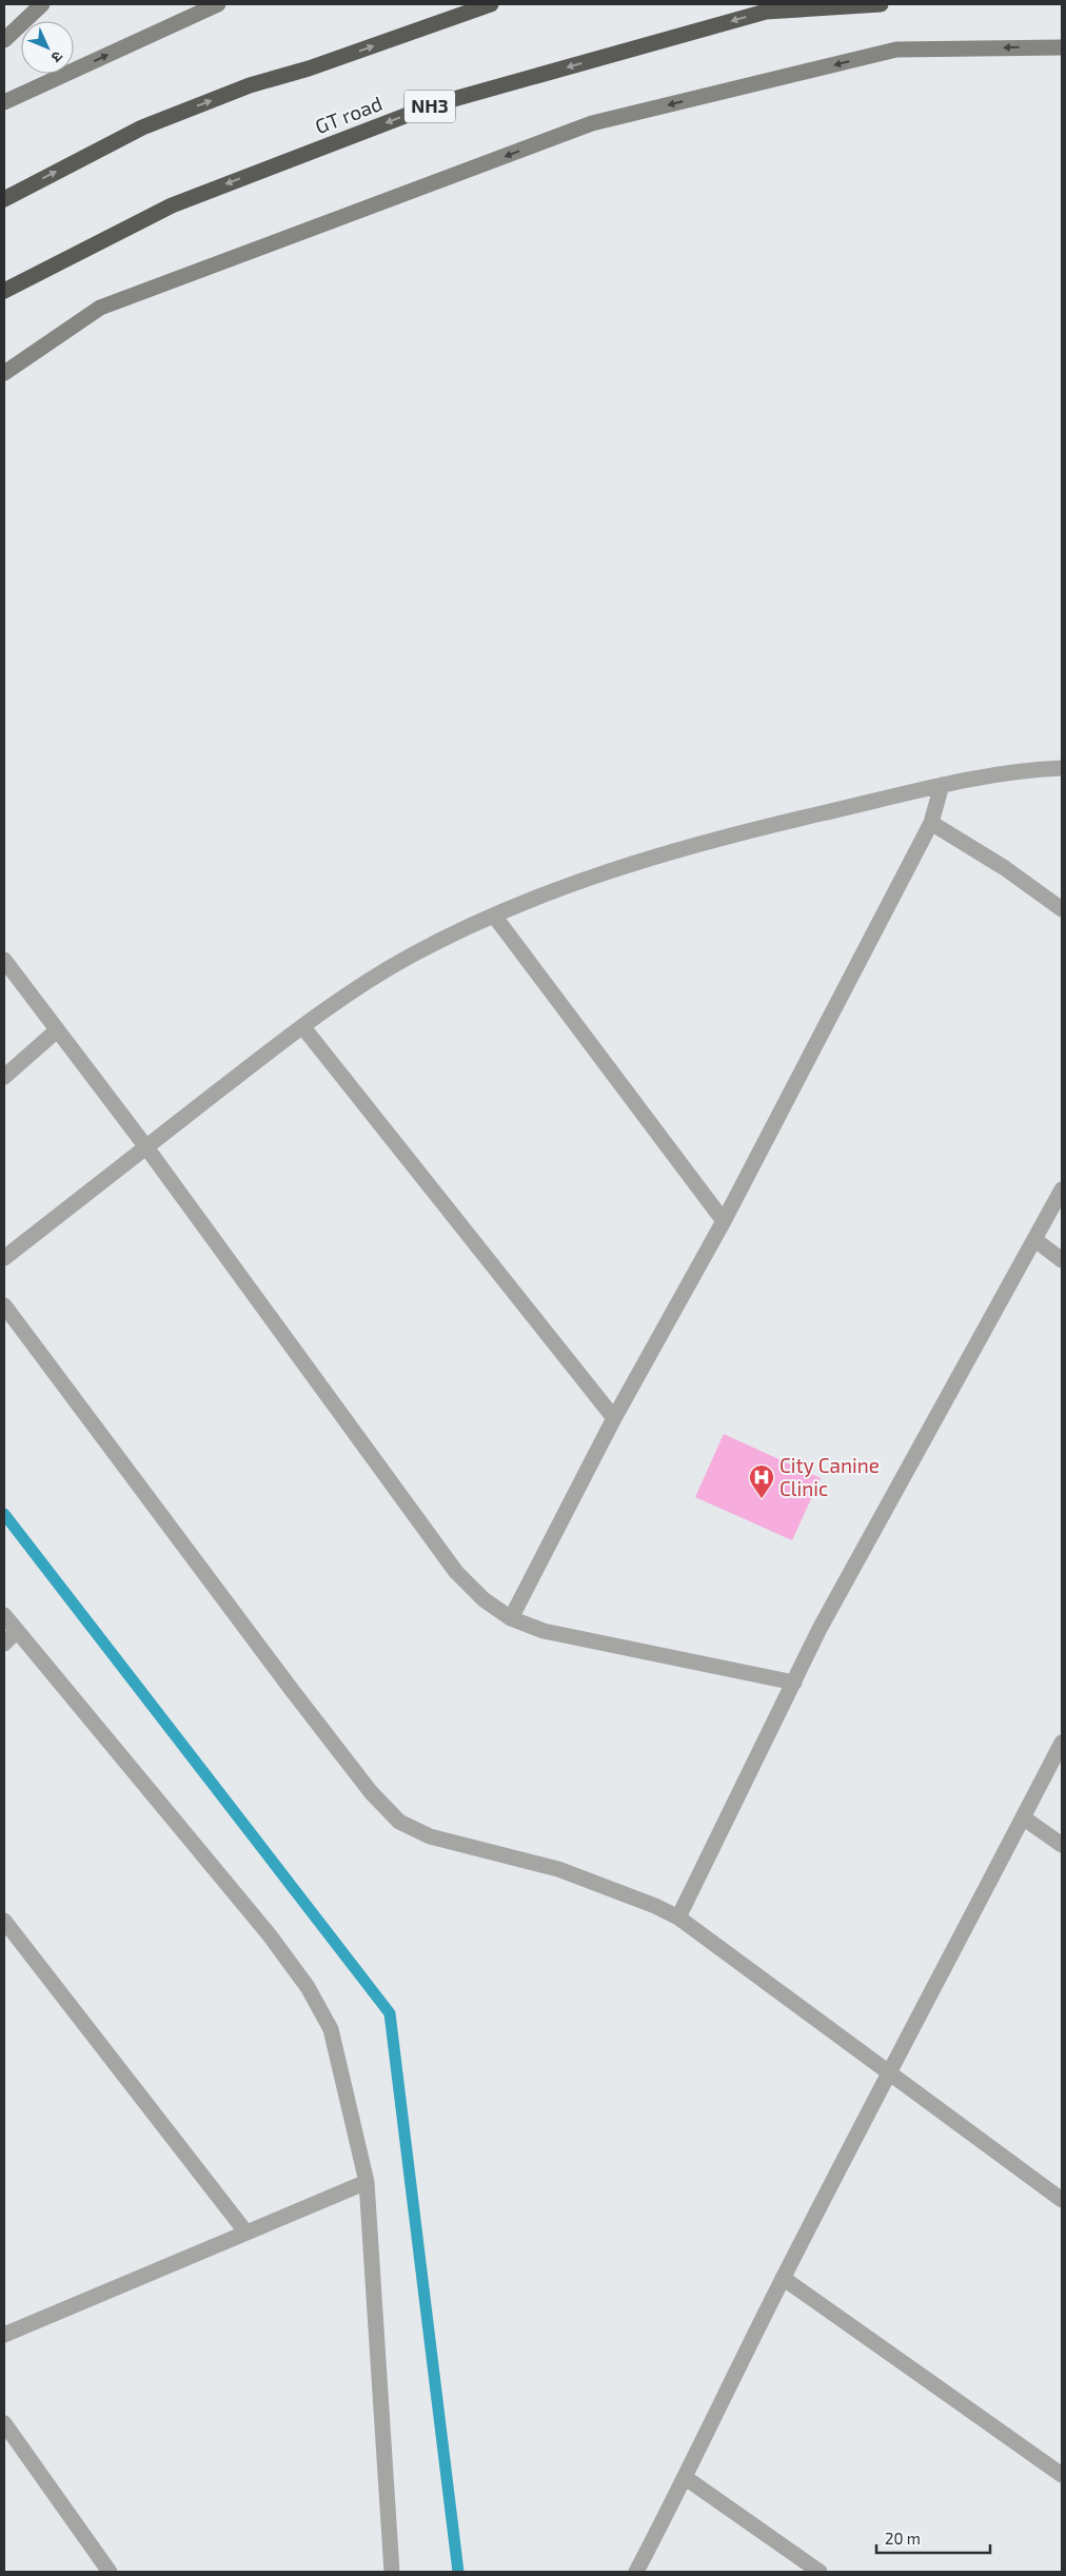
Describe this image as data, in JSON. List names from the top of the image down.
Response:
{
  "streets": {
    "highway": ["NH3", "GT road"]
  },
  "places": {
    "hospital": ["City Canine Clinic"]
  },
  "scale_bar": "20 m",
  "north": "bottom right"
}
